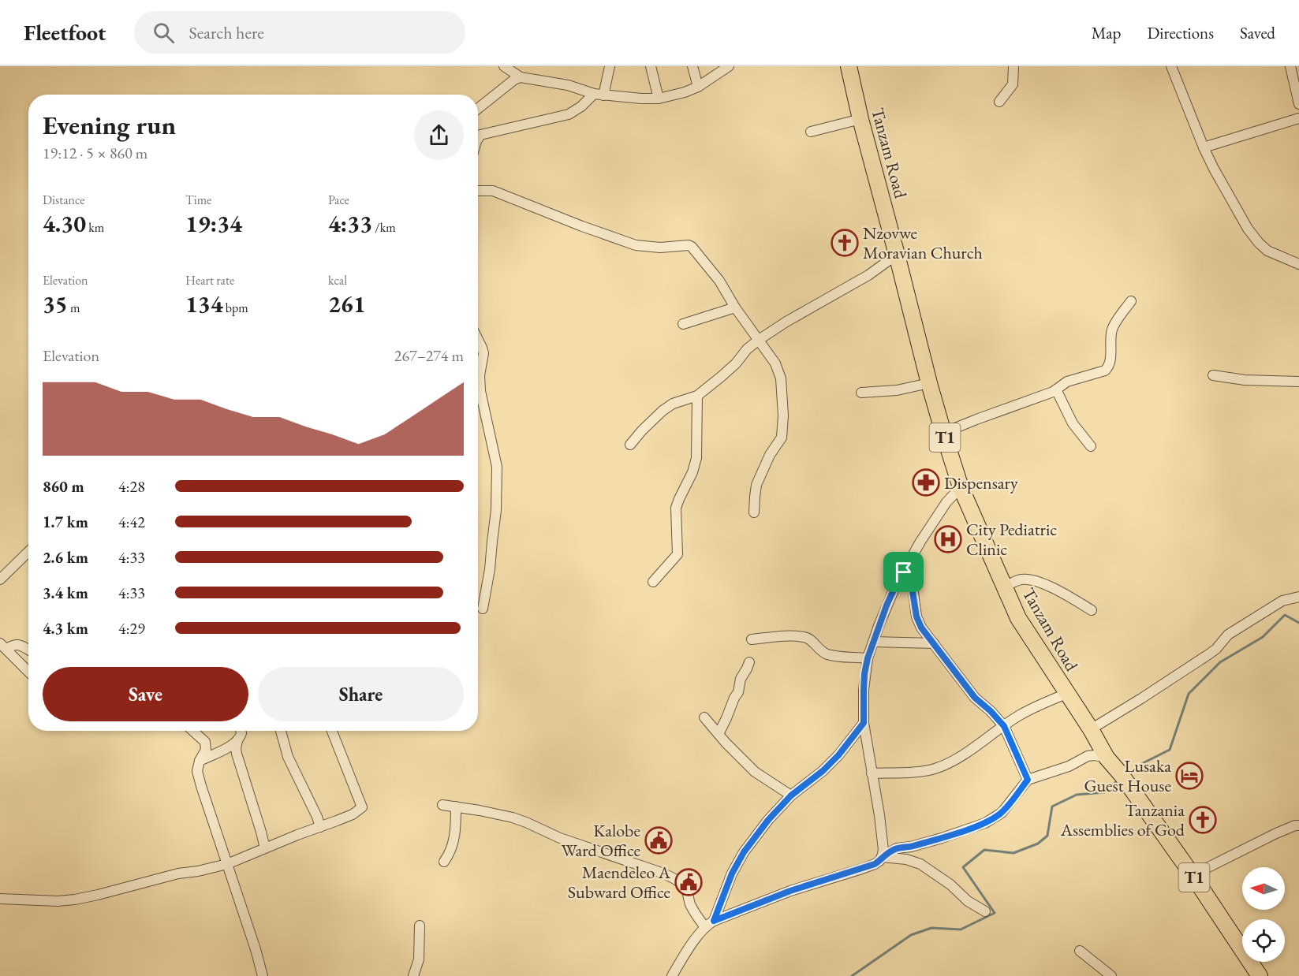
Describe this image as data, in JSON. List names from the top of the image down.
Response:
{
  "streets": {
    "highway": ["Tanzam Road", "T1"]
  },
  "places": {
    "church": ["Nzovwe Moravian Church", "Tanzania Assemblies of God"],
    "pharmacy": ["Dispensary"],
    "hospital": ["City Pediatric Clinic"],
    "hotel": ["Lusaka Guest House"],
    "public building": ["Kalobe Ward Office", "Maendeleo A Subward Office"]
  },
  "north": "left",
  "page": {
    "header": "Fleetfoot",
    "search": "Search here",
    "nav": ["Map", "Directions", "Saved"],
    "heading": ["Evening run", "19:12 · 5 × 860 m"],
    "stats": [
      ["Distance", "4.30 km"],
      ["Time", "19:34"],
      ["Pace", "4:33 /km"],
      ["Elevation", "35 m"],
      ["Heart rate", "134 bpm"],
      ["kcal", "261"]
    ],
    "chart": ["Elevation", "267–274 m"],
    "list": [
      {
        "name": "860 m",
        "note": "4:28"
      },
      {
        "name": "1.7 km",
        "note": "4:42"
      },
      {
        "name": "2.6 km",
        "note": "4:33"
      },
      {
        "name": "3.4 km",
        "note": "4:33"
      },
      {
        "name": "4.3 km",
        "note": "4:29"
      }
    ],
    "buttons": ["Save", "Share"]
  }
}
